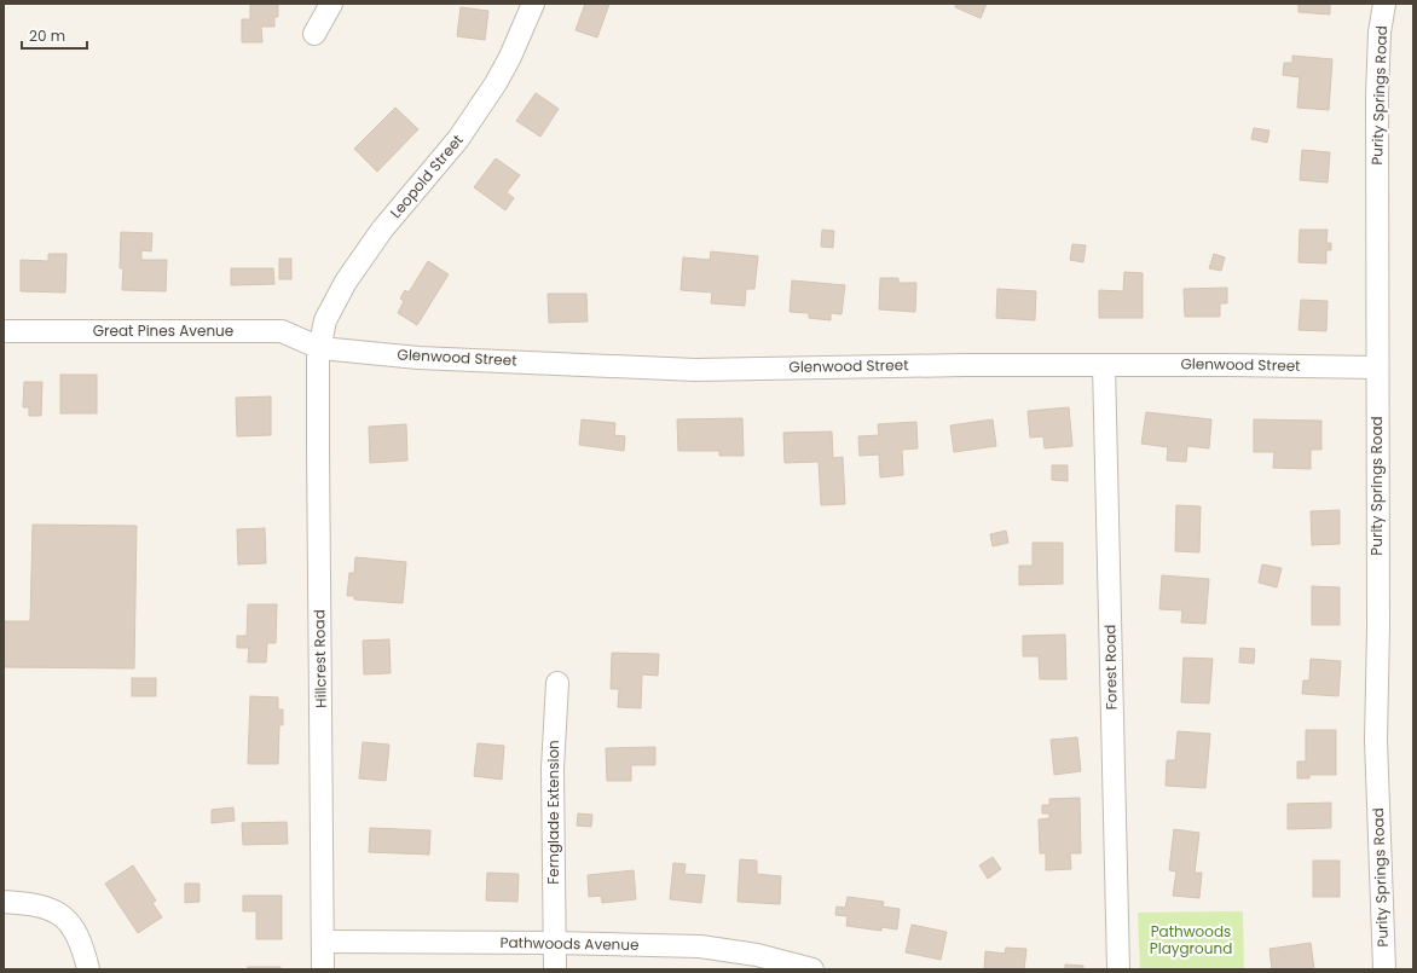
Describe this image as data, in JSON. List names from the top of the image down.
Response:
{
  "streets": {
    "street": [
      "Purity Springs Road",
      "Leopold Street",
      "Great Pines Avenue",
      "Glenwood Street",
      "Hillcrest Road",
      "Forest Road",
      "Fernglade Extension",
      "Pathwoods Avenue"
    ]
  },
  "crossings": [
    ["Purity Springs Road", "Glenwood Street"],
    ["Leopold Street", "Great Pines Avenue"],
    ["Leopold Street", "Glenwood Street"],
    ["Leopold Street", "Hillcrest Road"],
    ["Great Pines Avenue", "Glenwood Street"],
    ["Great Pines Avenue", "Hillcrest Road"],
    ["Glenwood Street", "Hillcrest Road"],
    ["Glenwood Street", "Forest Road"],
    ["Hillcrest Road", "Pathwoods Avenue"],
    ["Fernglade Extension", "Pathwoods Avenue"]
  ],
  "parks": ["Pathwoods Playground"],
  "scale_bar": "20 m"
}
